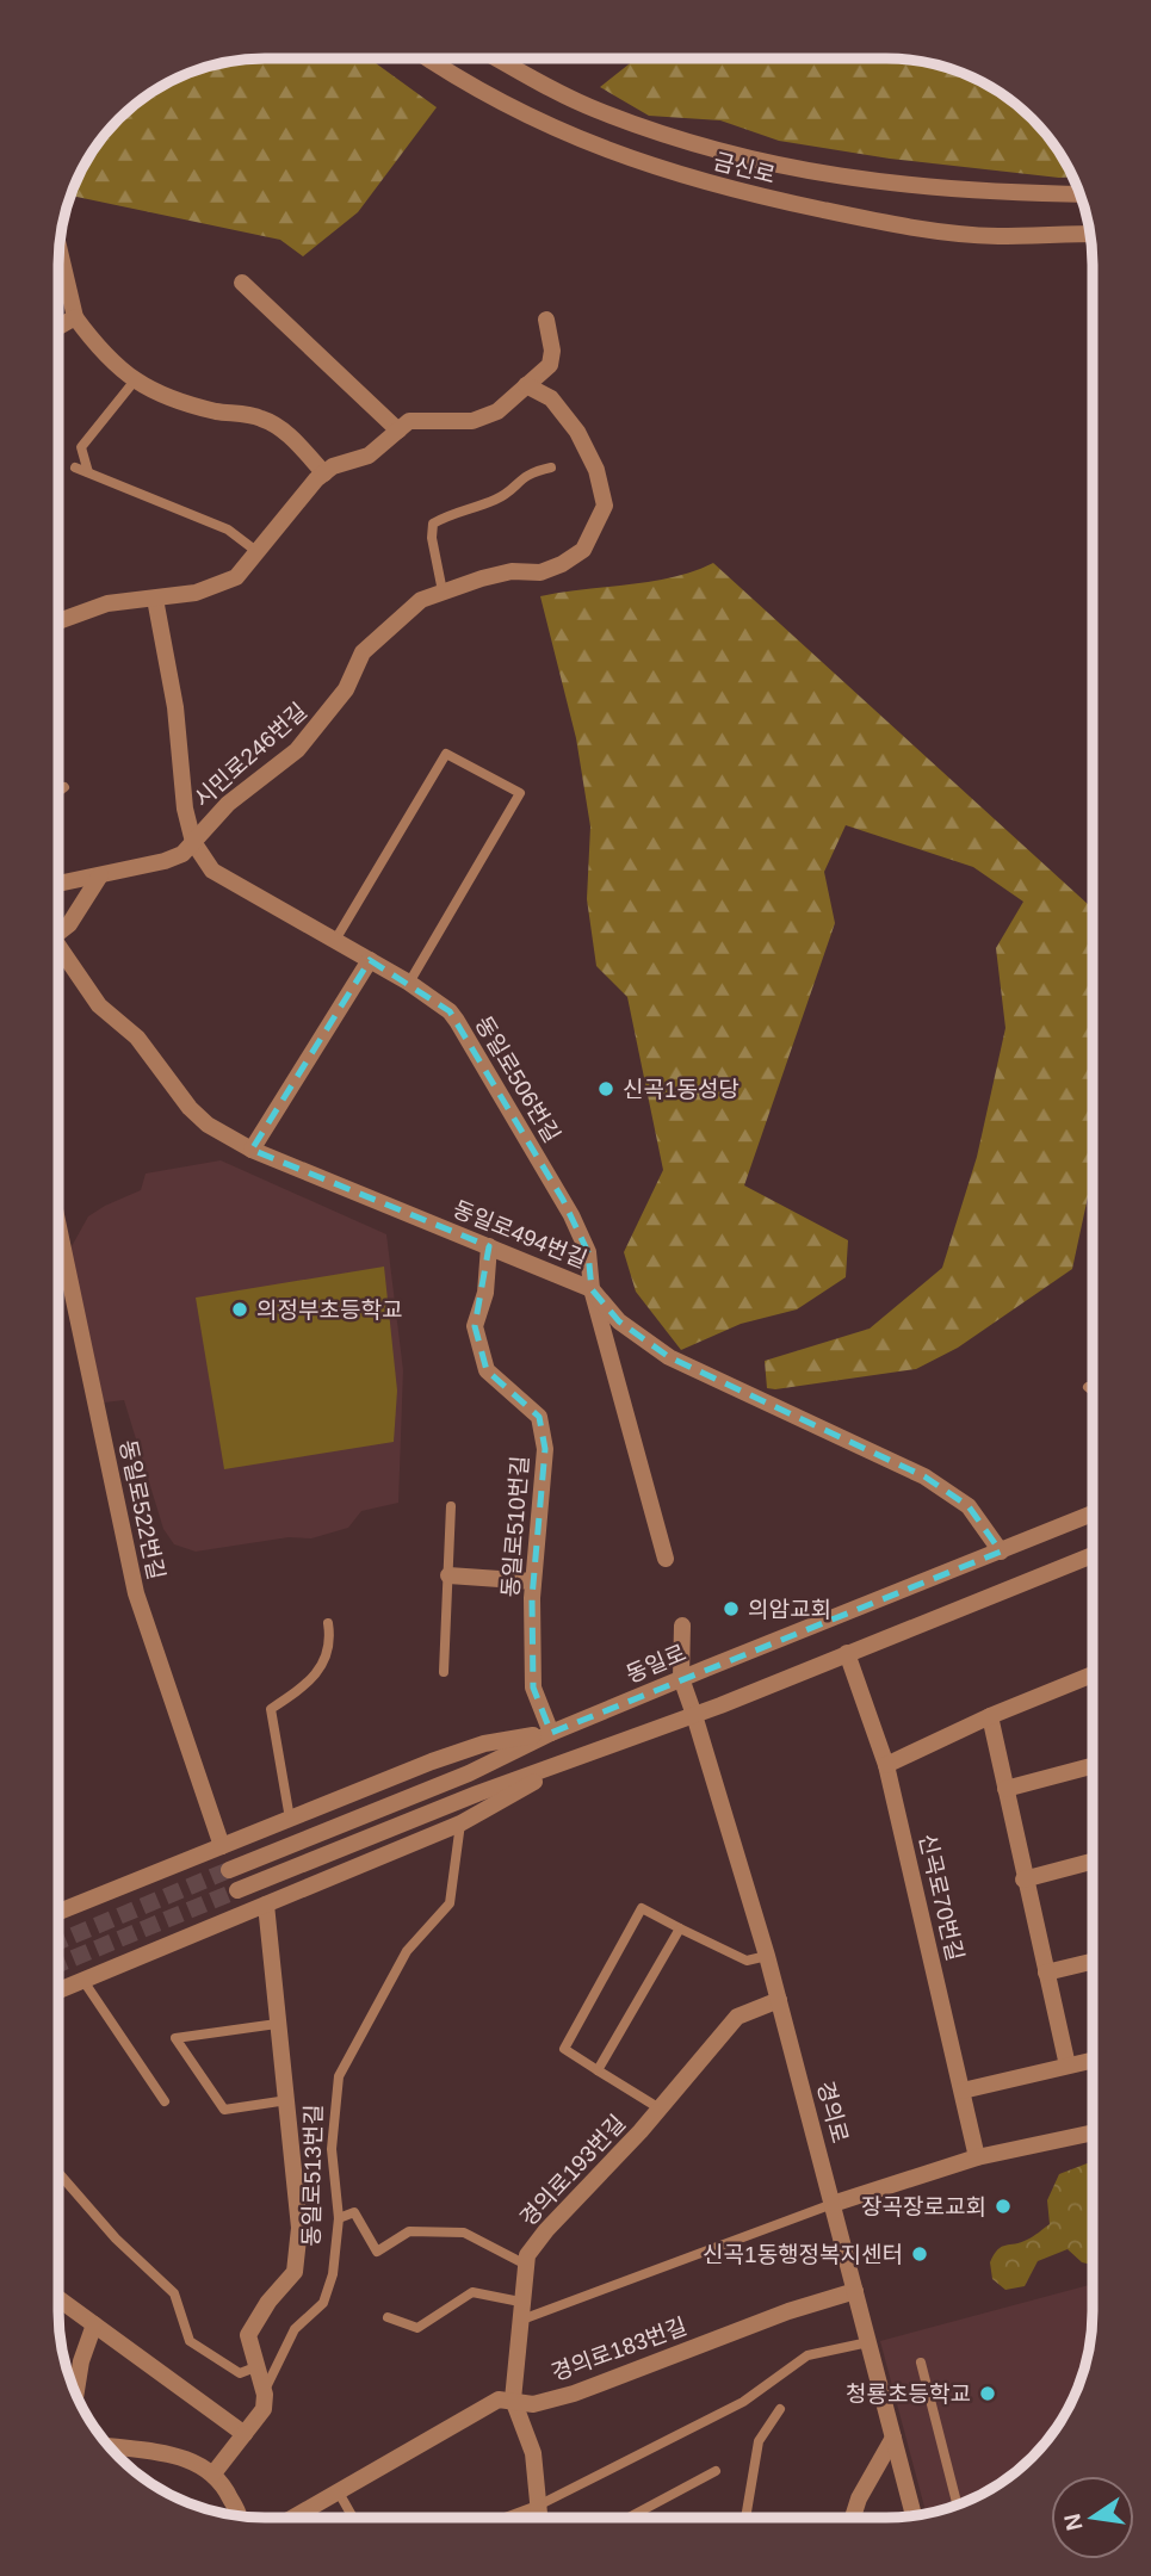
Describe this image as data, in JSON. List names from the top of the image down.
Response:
{
  "streets": {
    "street": [
      "금신로",
      "시민로246번길",
      "동일로506번길",
      "동일로494번길",
      "동일로522번길",
      "동일로510번길",
      "동일로",
      "신곡로70번길",
      "경의로",
      "경의로193번길",
      "동일로513번길",
      "경의로183번길"
    ]
  },
  "crossings": [
    ["시민로246번길", "동일로506번길"],
    ["동일로506번길", "동일로494번길"],
    ["동일로494번길", "동일로510번길"],
    ["동일로494번길", "동일로"],
    ["동일로510번길", "동일로"],
    ["경의로", "경의로193번길"],
    ["경의로", "경의로183번길"],
    ["경의로193번길", "경의로183번길"]
  ],
  "places": [
    "신곡1동성당",
    "의정부초등학교",
    "의암교회",
    "장곡장로교회",
    "신곡1동행정복지센터",
    "청룡초등학교"
  ],
  "north": "left"
}
